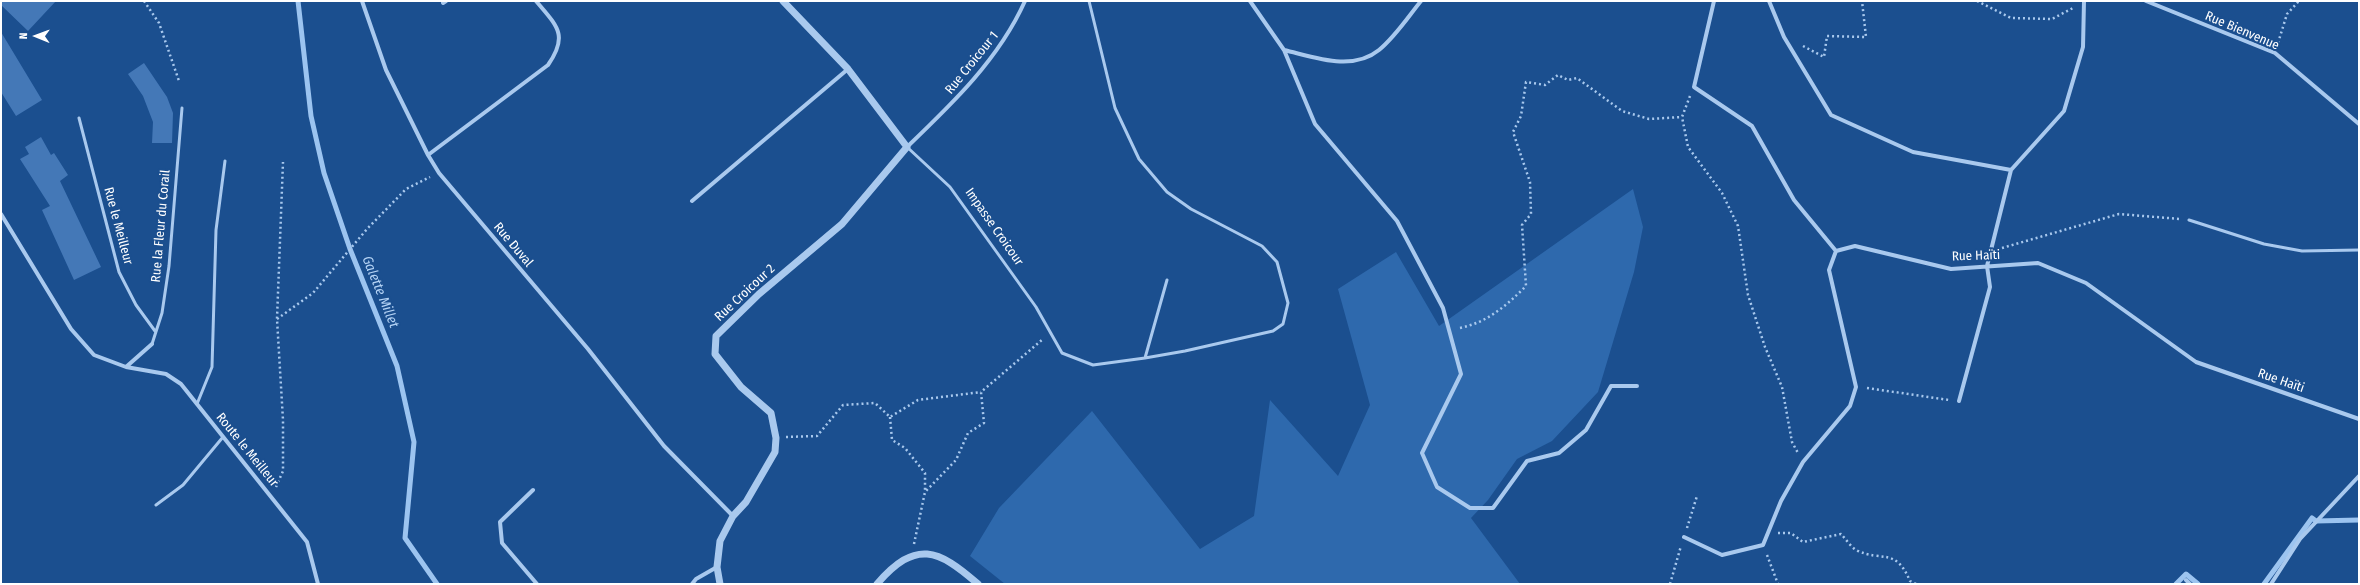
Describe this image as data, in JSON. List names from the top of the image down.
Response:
{
  "streets": {
    "street": [
      "Rue Bienvenue",
      "Rue Croicour 1",
      "Impasse Croicour",
      "Rue Duval",
      "Rue Haïti",
      "Rue Croicour 2",
      "Route le Meilleur"
    ],
    "lane": ["Rue le Meilleur", "Rue la Fleur du Corail"]
  },
  "crossings": [
    ["Rue Croicour 1", "Impasse Croicour"],
    ["Rue Croicour 1", "Rue Croicour 2"],
    ["Rue le Meilleur", "Rue la Fleur du Corail"],
    ["Impasse Croicour", "Rue Croicour 2"],
    ["Rue Duval", "Rue Croicour 2"]
  ],
  "water": ["Galette Millet"],
  "north": "left"
}
